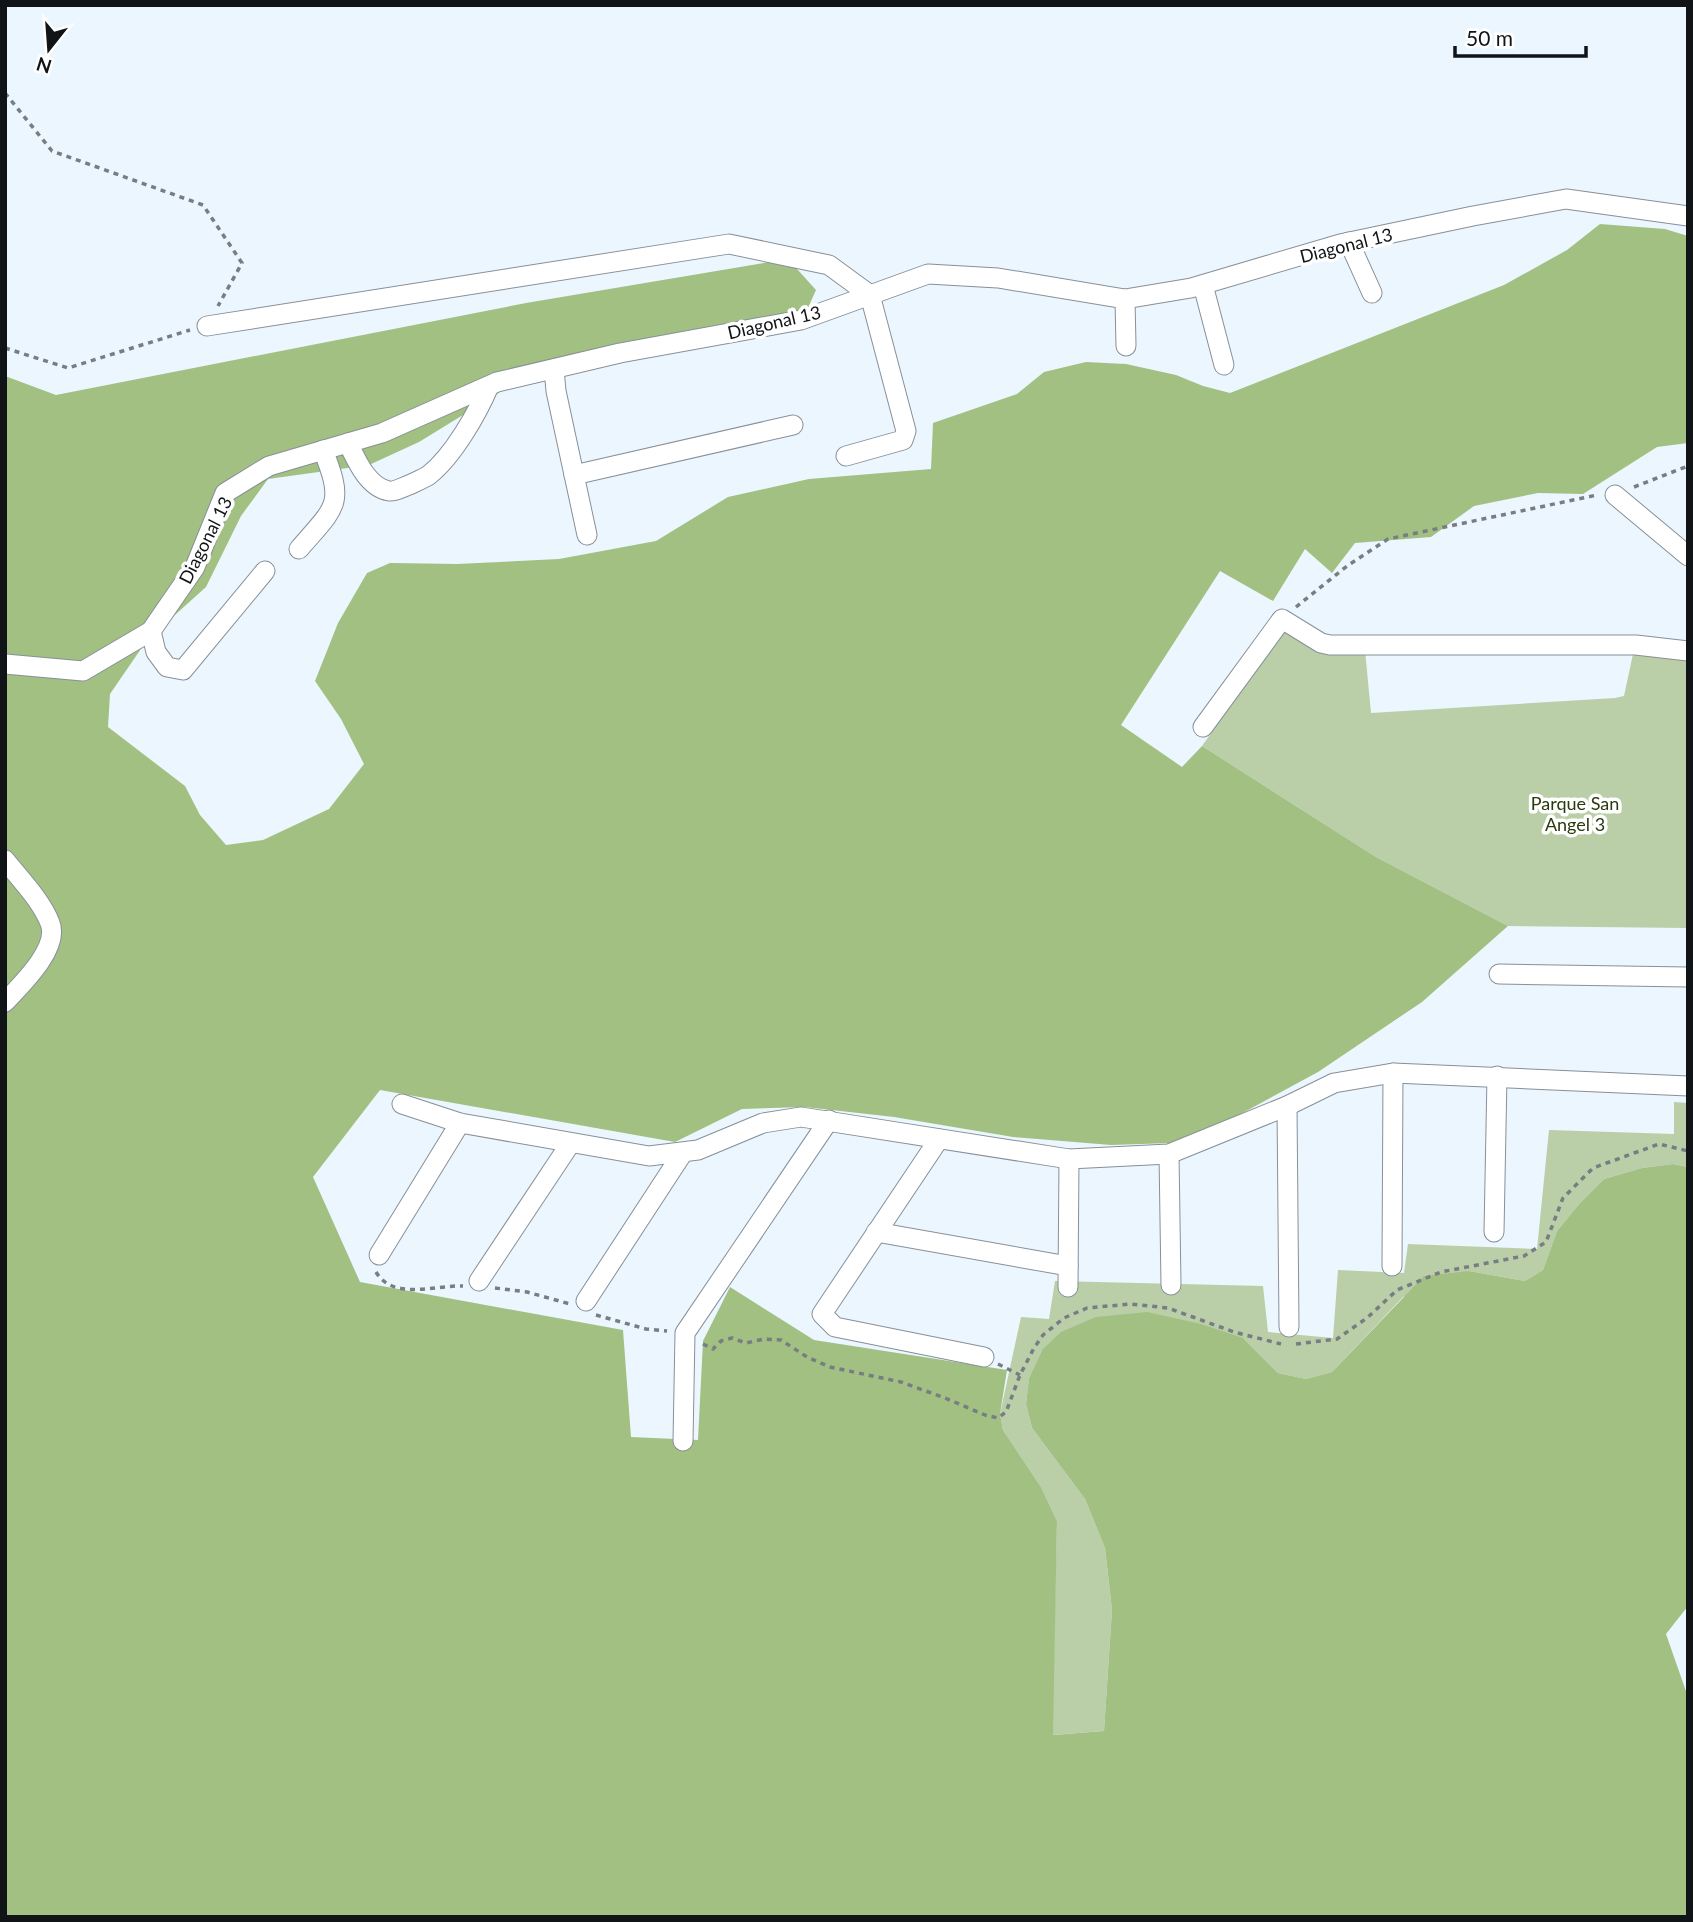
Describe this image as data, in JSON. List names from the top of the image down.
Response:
{
  "streets": {
    "street": ["Diagonal 13"]
  },
  "parks": ["Parque San Angel 3"],
  "scale_bar": "50 m",
  "north": "bottom"
}
